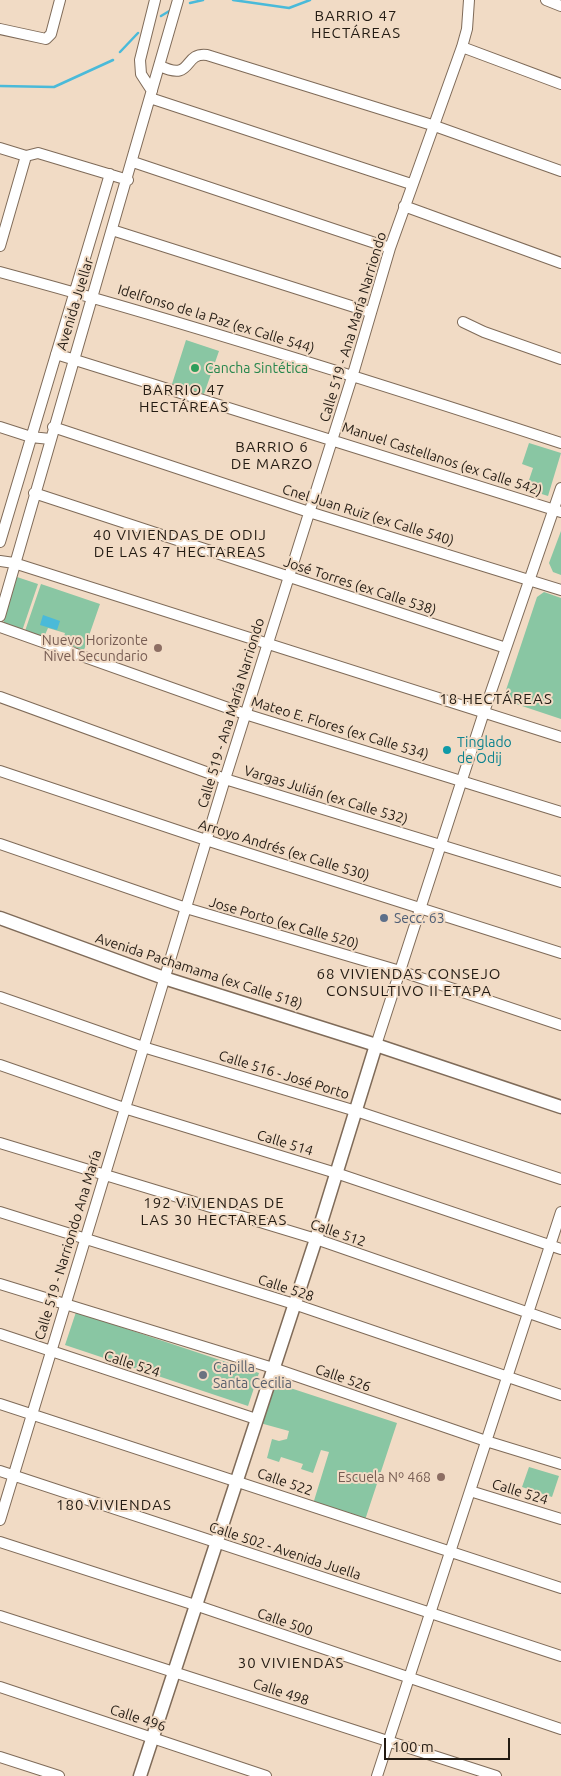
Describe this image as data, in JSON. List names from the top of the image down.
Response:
{
  "streets": {
    "street": [
      "Avenida Juellar",
      "Idelfonso de la Paz (ex Calle 544)",
      "Calle 519 - Ana María Narriondo",
      "Manuel Castellanos (ex Calle 542)",
      "Cnel Juan Ruiz (ex Calle 540)",
      "José Torres (ex Calle 538)",
      "Mateo E. Flores (ex Calle 534)",
      "Vargas Julián (ex Calle 532)",
      "Arroyo Andrés (ex Calle 530)",
      "Jose Porto (ex Calle 520)",
      "Avenida Pachamama (ex Calle 518)",
      "Calle 516 - José Porto",
      "Calle 514",
      "Calle 512",
      "Calle 519 - Narriondo Ana María",
      "Calle 528",
      "Calle 524",
      "Calle 526",
      "Calle 522",
      "Calle 502 - Avenida Juella",
      "Calle 500",
      "Calle 498",
      "Calle 496"
    ]
  },
  "crossings": [
    ["Avenida Juellar", "Idelfonso de la Paz (ex Calle 544)"],
    ["Avenida Juellar", "Manuel Castellanos (ex Calle 542)"],
    ["Avenida Juellar", "Cnel Juan Ruiz (ex Calle 540)"],
    ["Avenida Juellar", "José Torres (ex Calle 538)"],
    ["Idelfonso de la Paz (ex Calle 544)", "Calle 519 - Ana María Narriondo"],
    ["Calle 519 - Ana María Narriondo", "Manuel Castellanos (ex Calle 542)"],
    ["Calle 519 - Ana María Narriondo", "Cnel Juan Ruiz (ex Calle 540)"],
    ["Calle 519 - Ana María Narriondo", "José Torres (ex Calle 538)"],
    ["Calle 519 - Ana María Narriondo", "Mateo E. Flores (ex Calle 534)"],
    ["Calle 519 - Ana María Narriondo", "Vargas Julián (ex Calle 532)"],
    ["Calle 519 - Ana María Narriondo", "Arroyo Andrés (ex Calle 530)"],
    ["Calle 519 - Ana María Narriondo", "Jose Porto (ex Calle 520)"],
    ["Calle 519 - Ana María Narriondo", "Avenida Pachamama (ex Calle 518)"],
    ["Calle 519 - Ana María Narriondo", "Calle 519 - Narriondo Ana María"],
    ["Avenida Pachamama (ex Calle 518)", "Calle 519 - Narriondo Ana María"],
    ["Calle 516 - José Porto", "Calle 519 - Narriondo Ana María"],
    ["Calle 514", "Calle 519 - Narriondo Ana María"],
    ["Calle 512", "Calle 519 - Narriondo Ana María"],
    ["Calle 519 - Narriondo Ana María", "Calle 528"],
    ["Calle 519 - Narriondo Ana María", "Calle 524"],
    ["Calle 519 - Narriondo Ana María", "Calle 526"],
    ["Calle 519 - Narriondo Ana María", "Calle 522"],
    ["Calle 519 - Narriondo Ana María", "Calle 502 - Avenida Juella"]
  ],
  "districts": [
    "BARRIO 47 HECTÁREAS",
    "BARRIO 47 HECTÁREAS",
    "BARRIO 6 DE MARZO",
    "40 VIVIENDAS DE ODIJ DE LAS 47 HECTAREAS",
    "18 HECTÁREAS",
    "68 VIVIENDAS CONSEJO CONSULTIVO II ETAPA",
    "192 VIVIENDAS DE LAS 30 HECTAREAS",
    "180 VIVIENDAS",
    "30 VIVIENDAS"
  ],
  "places": [
    "Cancha Sintética",
    "Nuevo Horizonte Nivel Secundario",
    "Tinglado de Odij",
    "Secc. 63",
    "Capilla Santa Cecilia",
    "Escuela Nº 468"
  ],
  "scale_bar": "100 m"
}
